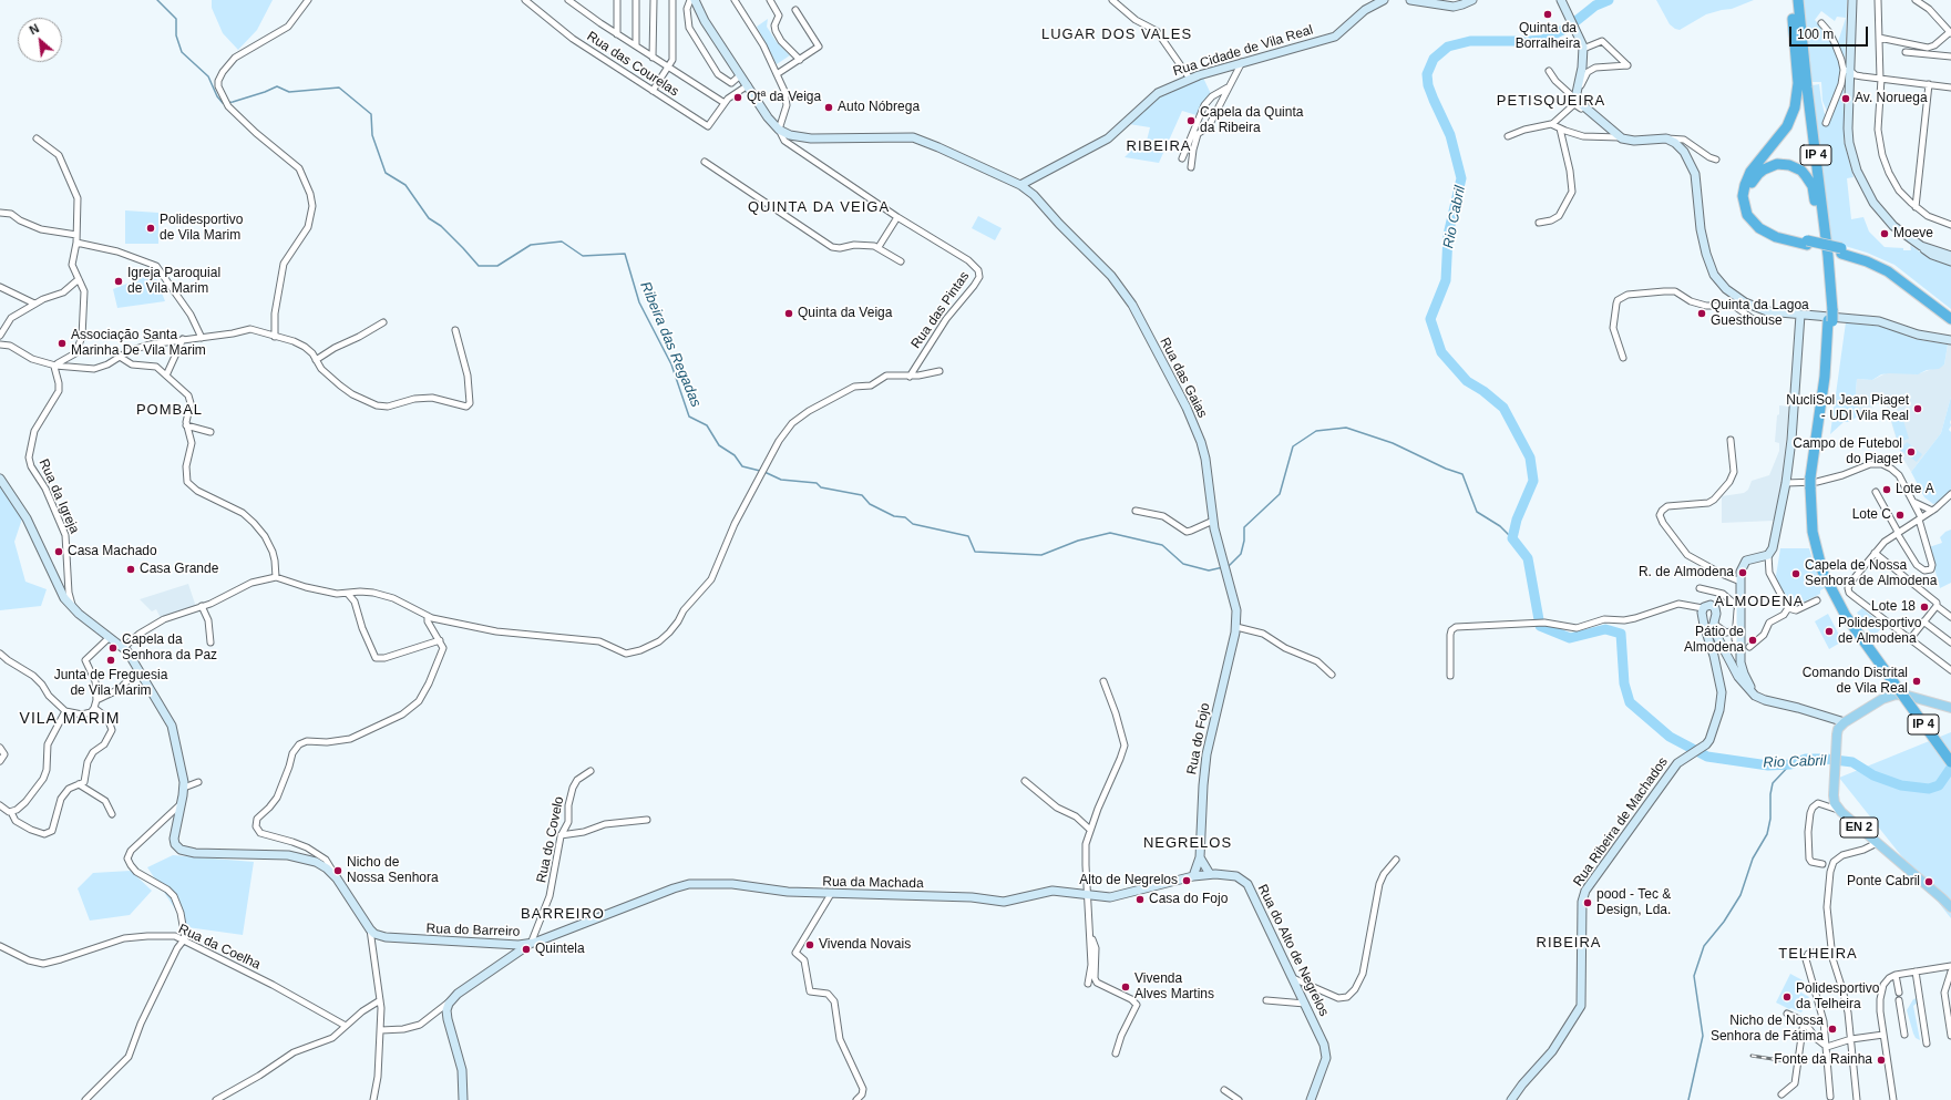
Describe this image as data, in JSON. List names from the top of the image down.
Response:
{
  "streets": {
    "highway": ["IP 4"],
    "main road": ["EN 2"],
    "street": [
      "Rua Cidade de Vila Real",
      "Rua das Courelas",
      "Rua das Pintas",
      "Rua das Gaias",
      "Rua da Igreja",
      "Rua do Fojo",
      "Rua Ribeira de Machados",
      "Rua do Covelo",
      "Rua da Machada",
      "Rua do Barreiro",
      "Rua da Coelha",
      "Rua do Alto de Negrelos"
    ]
  },
  "crossings": [
    ["Rua Cidade de Vila Real", "Rua das Gaias"],
    ["Rua das Gaias", "Rua do Fojo"],
    ["Rua do Fojo", "Rua do Alto de Negrelos"],
    ["Rua do Covelo", "Rua do Barreiro"],
    ["Rua da Machada", "Rua do Barreiro"],
    ["Rua da Machada", "Rua do Alto de Negrelos"]
  ],
  "districts": [
    "LUGAR DOS VALES",
    "PETISQUEIRA",
    "RIBEIRA",
    "QUINTA DA VEIGA",
    "POMBAL",
    "ALMODENA",
    "VILA MARIM",
    "NEGRELOS",
    "BARREIRO",
    "RIBEIRA",
    "TELHEIRA"
  ],
  "water": ["Rio Cabril", "Ribeira das Regadas"],
  "places": [
    "Quinta da Borralheira",
    "Qtª da Veiga",
    "Av. Noruega",
    "Auto Nóbrega",
    "Capela da Quinta da Ribeira",
    "Polidesportivo de Vila Marim",
    "Moeve",
    "Igreja Paroquial de Vila Marim",
    "Quinta da Veiga",
    "Quinta da Lagoa Guesthouse",
    "Associação Santa Marinha De Vila Marim",
    "NucliSol Jean Piaget - UDI Vila Real",
    "Campo de Futebol do Piaget",
    "Lote A",
    "Lote C",
    "Casa Machado",
    "Casa Grande",
    "R. de Almodena",
    "Capela de Nossa Senhora de Almodena",
    "Lote 18",
    "Polidesportivo de Almodena",
    "Pátio de Almodena",
    "Capela da Senhora da Paz",
    "Junta de Freguesia de Vila Marim",
    "Comando Distrital de Vila Real",
    "Nicho de Nossa Senhora",
    "Alto de Negrelos",
    "Ponte Cabril",
    "Casa do Fojo",
    "pood - Tec & Design, Lda.",
    "Vivenda Novais",
    "Quintela",
    "Vivenda Alves Martins",
    "Polidesportivo da Telheira",
    "Nicho de Nossa Senhora de Fátima",
    "Fonte da Rainha"
  ],
  "scale_bar": "100 m",
  "north": "top left"
}
